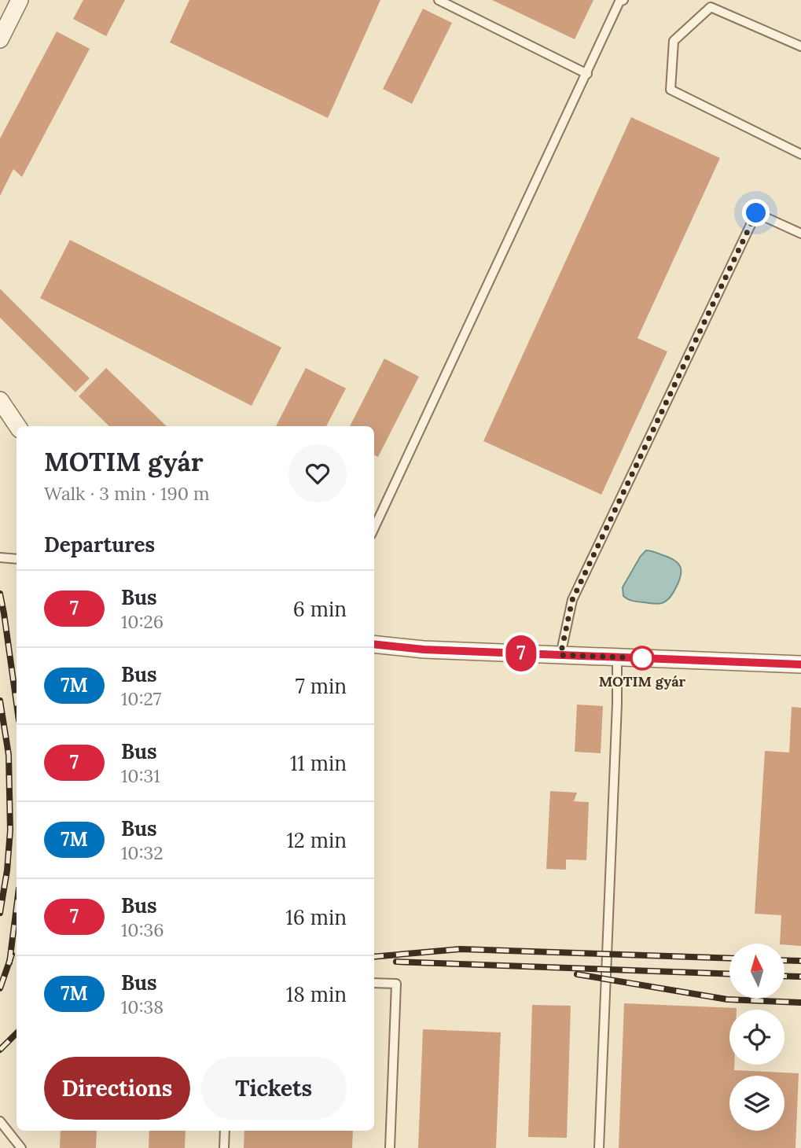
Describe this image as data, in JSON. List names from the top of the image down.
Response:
{
  "places": ["MOTIM gyár"],
  "lines": ["bus line 7"],
  "north": "top",
  "page": {
    "on_map": "7",
    "heading": [
      ["MOTIM gyár", "Walk · 3 min · 190 m"],
      "Departures"
    ],
    "list": [
      {
        "mark": "7",
        "name": "Bus",
        "note": "10:26",
        "value": "6 min"
      },
      {
        "mark": "7M",
        "name": "Bus",
        "note": "10:27",
        "value": "7 min"
      },
      {
        "mark": "7",
        "name": "Bus",
        "note": "10:31",
        "value": "11 min"
      },
      {
        "mark": "7M",
        "name": "Bus",
        "note": "10:32",
        "value": "12 min"
      },
      {
        "mark": "7",
        "name": "Bus",
        "note": "10:36",
        "value": "16 min"
      },
      {
        "mark": "7M",
        "name": "Bus",
        "note": "10:38",
        "value": "18 min"
      }
    ],
    "buttons": ["Directions", "Tickets"]
  }
}
